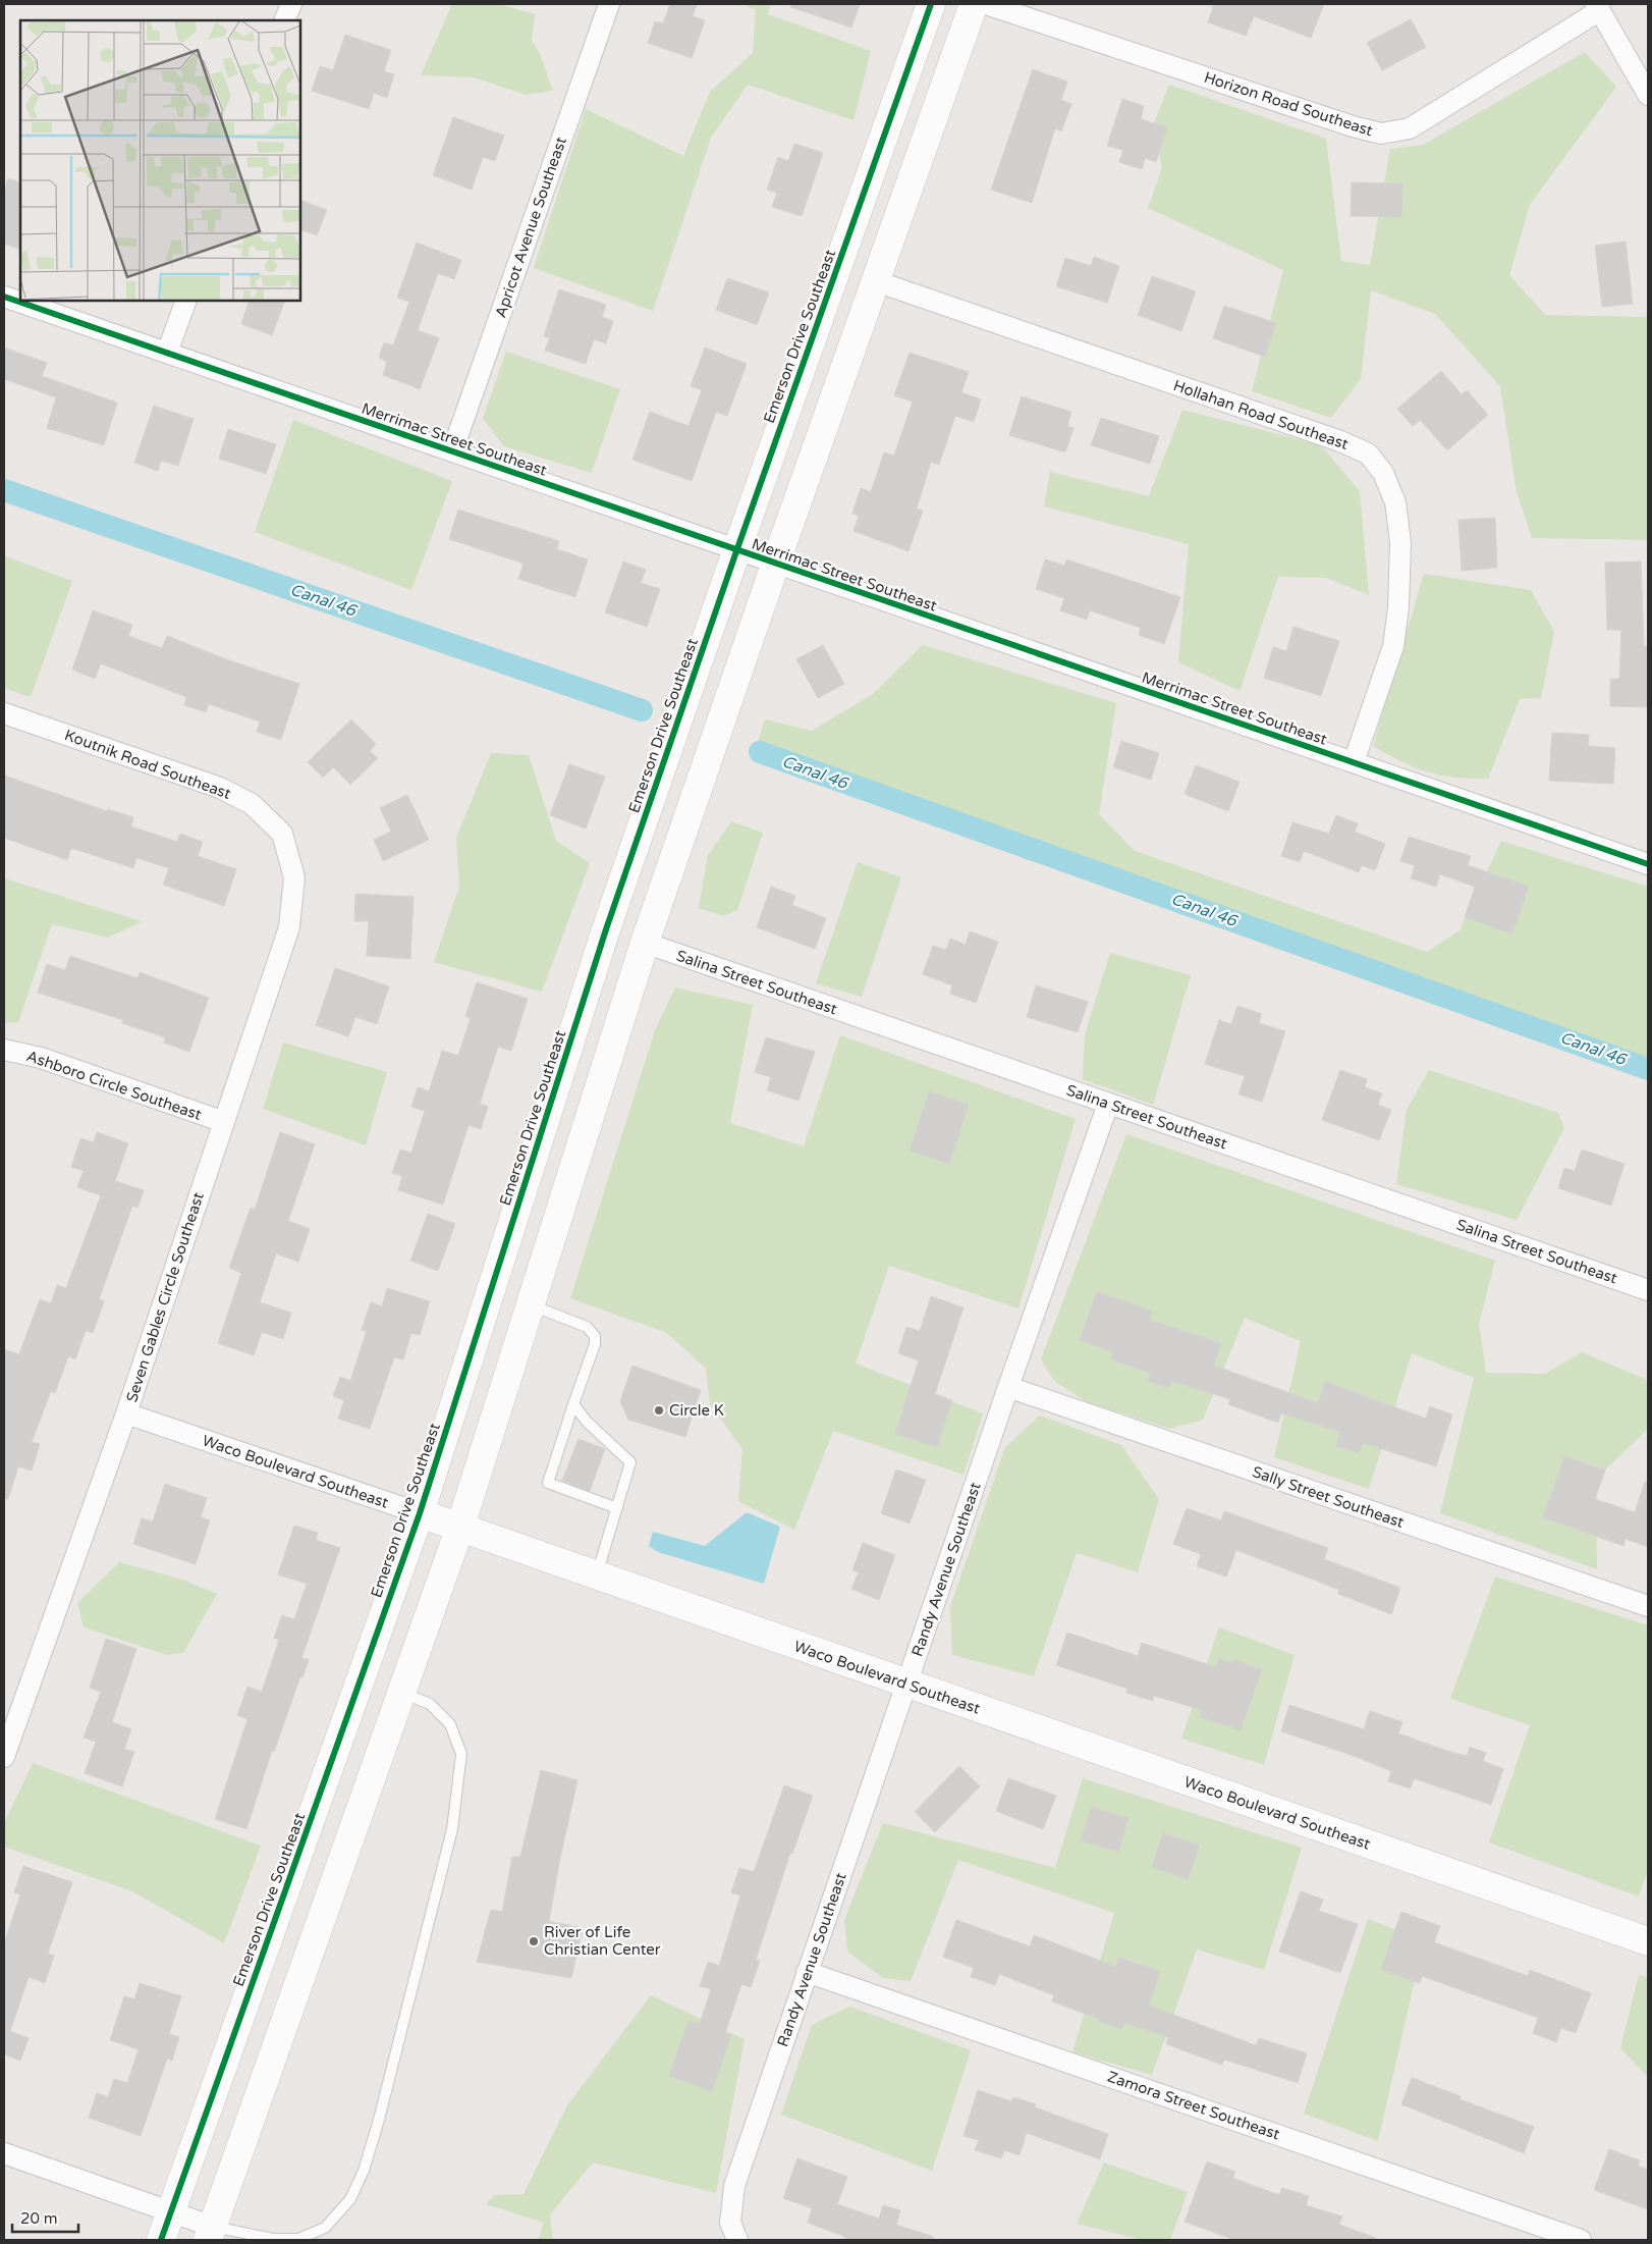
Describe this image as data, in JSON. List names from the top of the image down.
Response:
{
  "streets": {
    "street": [
      "Horizon Road Southeast",
      "Apricot Avenue Southeast",
      "Emerson Drive Southeast",
      "Hollahan Road Southeast",
      "Merrimac Street Southeast",
      "Koutnik Road Southeast",
      "Salina Street Southeast",
      "Ashboro Circle Southeast",
      "Seven Gables Circle Southeast",
      "Waco Boulevard Southeast",
      "Sally Street Southeast",
      "Randy Avenue Southeast",
      "Zamora Street Southeast"
    ]
  },
  "crossings": [
    ["Apricot Avenue Southeast", "Merrimac Street Southeast"],
    ["Emerson Drive Southeast", "Merrimac Street Southeast"],
    ["Emerson Drive Southeast", "Waco Boulevard Southeast"],
    ["Hollahan Road Southeast", "Merrimac Street Southeast"],
    ["Koutnik Road Southeast", "Seven Gables Circle Southeast"],
    ["Salina Street Southeast", "Randy Avenue Southeast"],
    ["Ashboro Circle Southeast", "Seven Gables Circle Southeast"],
    ["Seven Gables Circle Southeast", "Waco Boulevard Southeast"],
    ["Waco Boulevard Southeast", "Randy Avenue Southeast"],
    ["Sally Street Southeast", "Randy Avenue Southeast"],
    ["Randy Avenue Southeast", "Zamora Street Southeast"]
  ],
  "water": ["Canal 46"],
  "places": ["Circle K", "River of Life Christian Center"],
  "scale_bar": "20 m"
}
